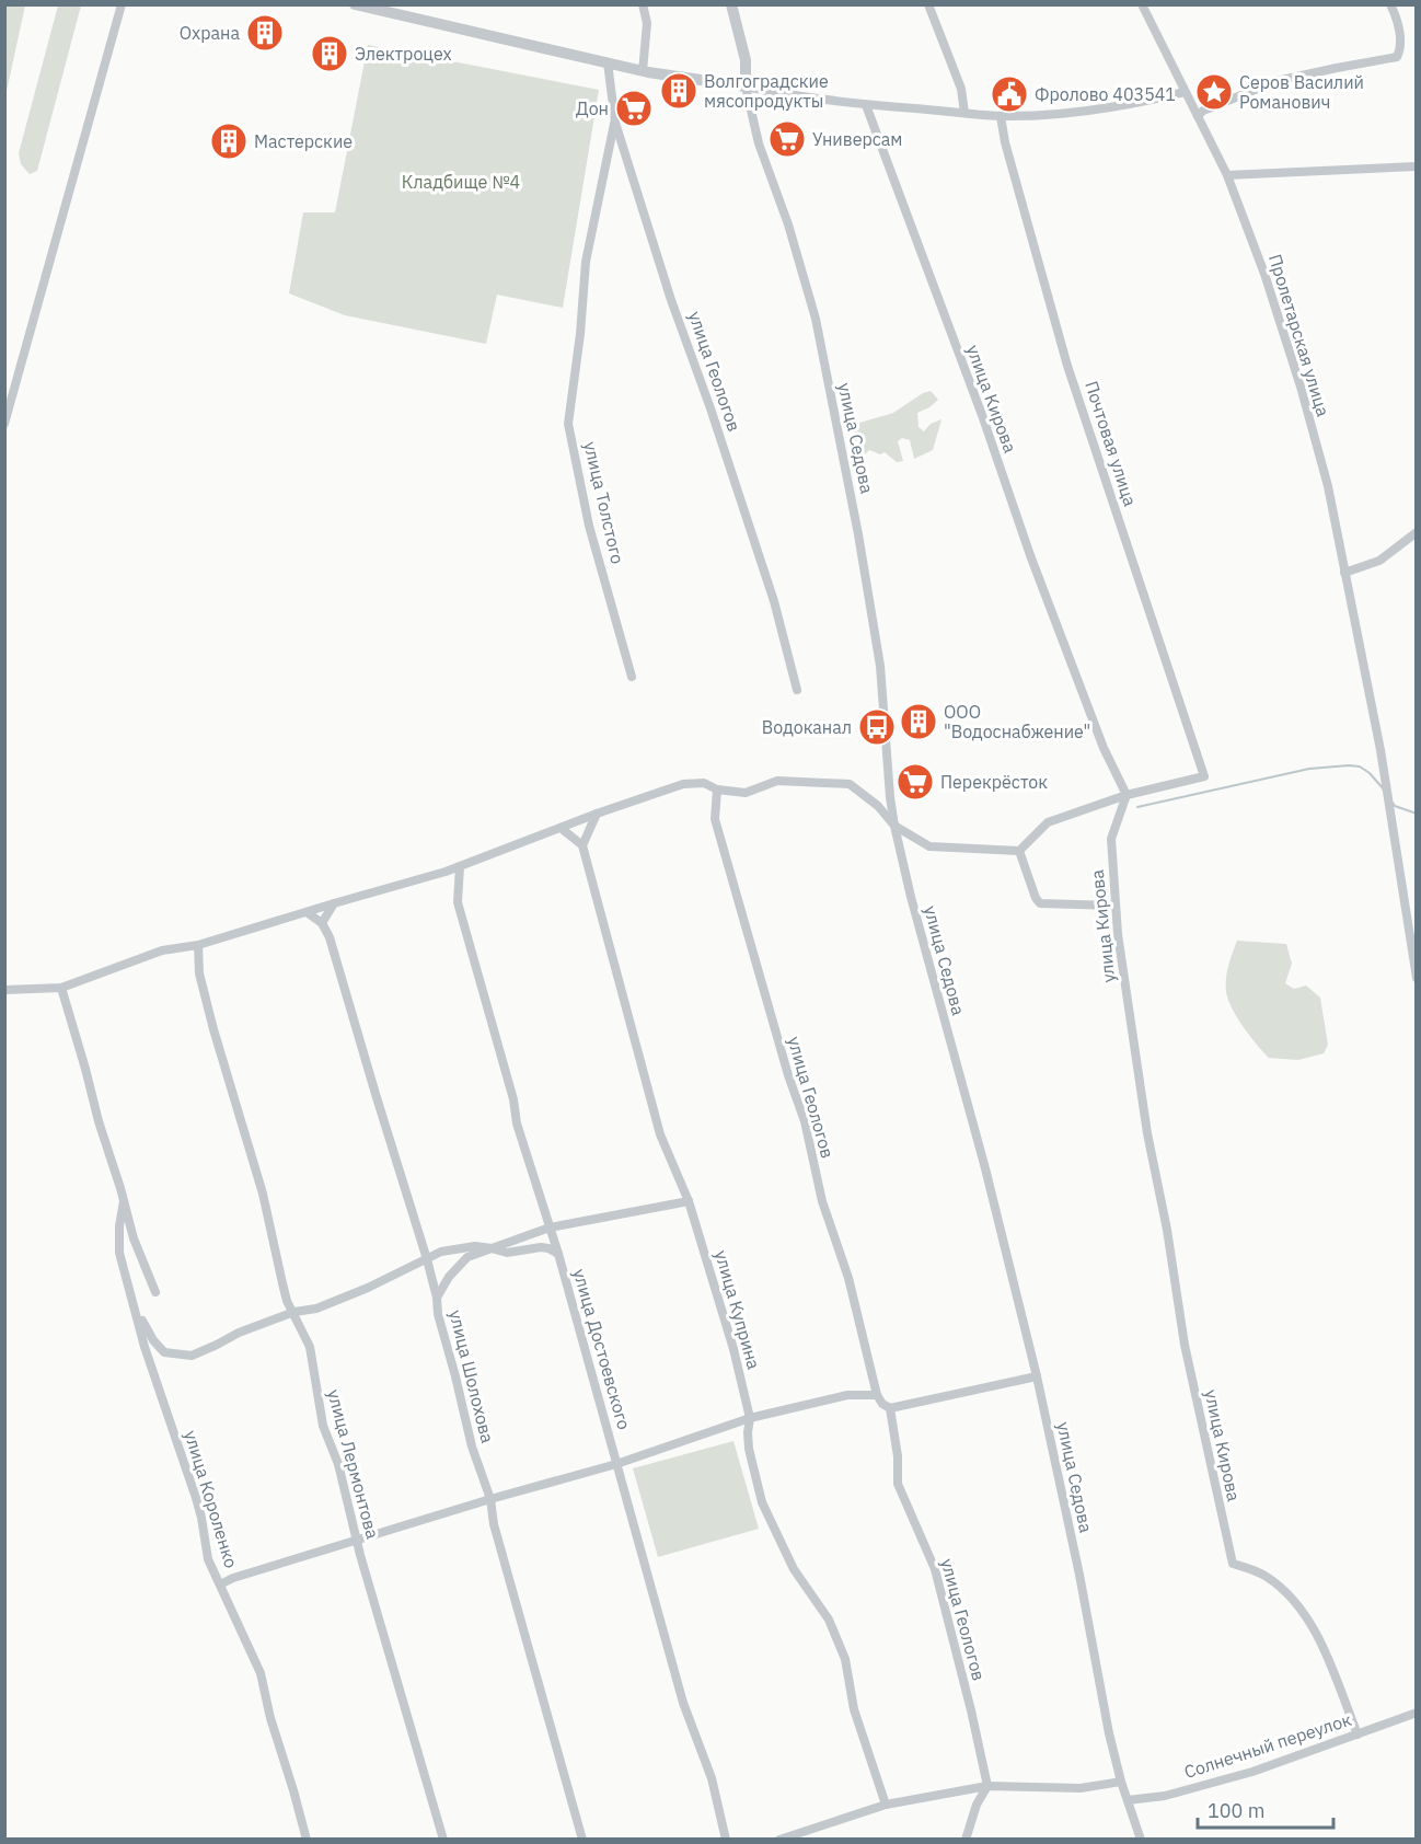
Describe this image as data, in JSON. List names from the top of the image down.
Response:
{
  "streets": {
    "street": [
      "Пролетарская улица",
      "улица Геологов",
      "улица Кирова",
      "улица Седова",
      "Почтовая улица",
      "улица Толстого",
      "улица Куприна",
      "улица Достоевского",
      "улица Шолохова",
      "улица Лермонтова",
      "улица Короленко",
      "Солнечный переулок"
    ]
  },
  "crossings": [
    ["улица Геологов", "улица Толстого"],
    ["улица Кирова", "Почтовая улица"],
    ["улица Кирова", "Солнечный переулок"],
    ["улица Седова", "Солнечный переулок"]
  ],
  "parks": ["Кладбище №4"],
  "places": {
    "building": [
      "Охрана",
      "Электроцех",
      "Волгоградские мясопродукты",
      "Мастерские",
      "ООО \"Водоснабжение\""
    ],
    "place": ["Серов Василий Романович"],
    "public building": ["Фролово 403541"],
    "supermarket": ["Дон", "Универсам", "Перекрёсток"],
    "bus stop": ["Водоканал"]
  },
  "scale_bar": "100 m"
}
